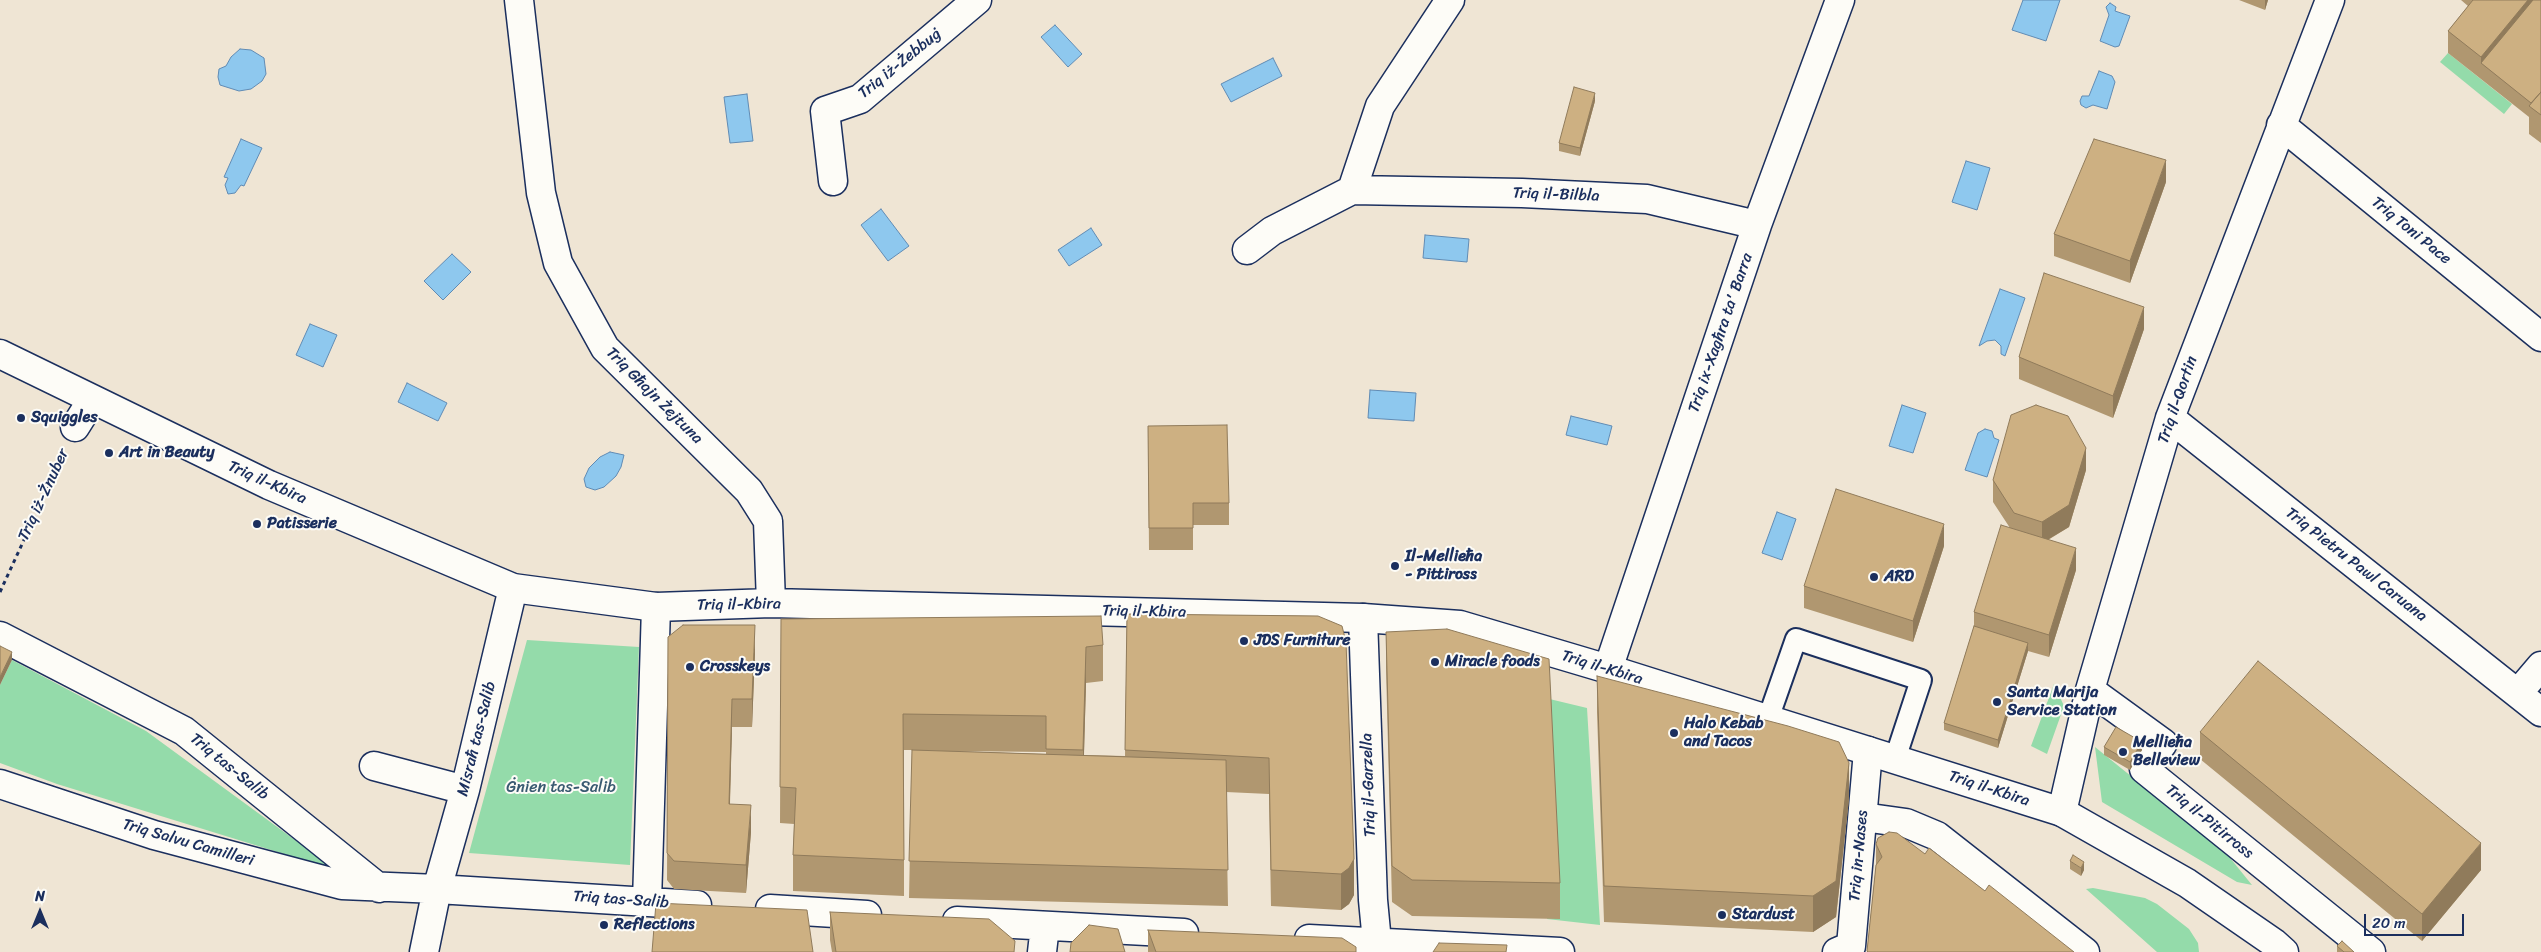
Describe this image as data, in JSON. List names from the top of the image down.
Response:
{
  "streets": {
    "street": [
      "Triq iż-Żebbuġ",
      "Triq il-Bilbla",
      "Triq Toni Pace",
      "Triq ix-Xagħra ta' Barra",
      "Triq Għajn Żejtuna",
      "Triq il-Qortin",
      "Triq il-Kbira",
      "Triq Pietru Pawl Caruana",
      "Misraħ tas-Salib",
      "Triq tas-Salib",
      "Triq il-Garzella",
      "Triq il-Pitirross",
      "Triq Salvu Camilleri",
      "Triq in-Nases"
    ],
    "path": ["Triq iż-Żnuber"]
  },
  "crossings": [
    ["Triq il-Bilbla", "Triq ix-Xagħra ta' Barra"],
    ["Triq Toni Pace", "Triq il-Qortin"],
    ["Triq ix-Xagħra ta' Barra", "Triq il-Kbira"],
    ["Triq Għajn Żejtuna", "Triq il-Kbira"],
    ["Triq il-Qortin", "Triq il-Kbira"],
    ["Triq il-Qortin", "Triq Pietru Pawl Caruana"],
    ["Triq il-Qortin", "Triq il-Pitirross"],
    ["Triq il-Kbira", "Misraħ tas-Salib"],
    ["Triq il-Kbira", "Triq il-Garzella"],
    ["Triq il-Kbira", "Triq in-Nases"],
    ["Misraħ tas-Salib", "Triq tas-Salib"],
    ["Triq tas-Salib", "Triq Salvu Camilleri"]
  ],
  "parks": ["Ġnien tas-Salib"],
  "places": [
    "Squiggles",
    "Art in Beauty",
    "Patisserie",
    "Il-Mellieħa - Pittiross",
    "ARD",
    "JDS Furniture",
    "Miracle foods",
    "Crosskeys",
    "Santa Marija Service Station",
    "Halo Kebab and Tacos",
    "Mellieħa Belleview",
    "Stardust",
    "Reflections"
  ],
  "scale_bar": "20 m",
  "north": "top"
}
